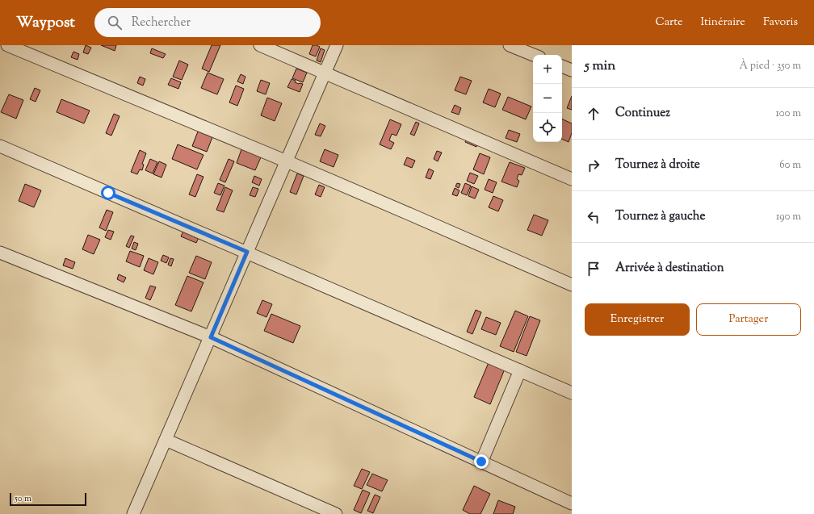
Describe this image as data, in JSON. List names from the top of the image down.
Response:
{
  "scale_bar": "50 m",
  "page": {
    "header": "Waypost",
    "search": "Rechercher",
    "nav": ["Carte", "Itinéraire", "Favoris"],
    "heading": ["5 min", "À pied · 350 m"],
    "map_buttons": ["+", "−"],
    "list": [
      ["Continuez", "100 m"],
      ["Tournez à droite", "60 m"],
      ["Tournez à gauche", "190 m"],
      "Arrivée à destination"
    ],
    "buttons": ["Enregistrer", "Partager"],
    "scale": "50 m"
  }
}
